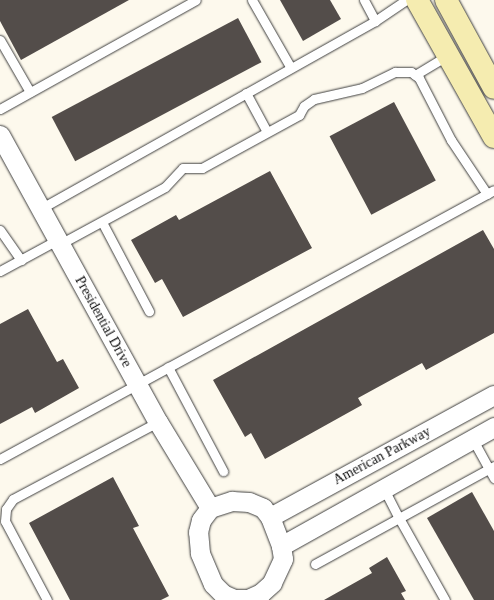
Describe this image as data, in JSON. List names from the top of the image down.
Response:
{
  "streets": {
    "street": ["Presidential Drive", "American Parkway"]
  },
  "crossings": [
    ["Presidential Drive", "American Parkway"]
  ]
}
